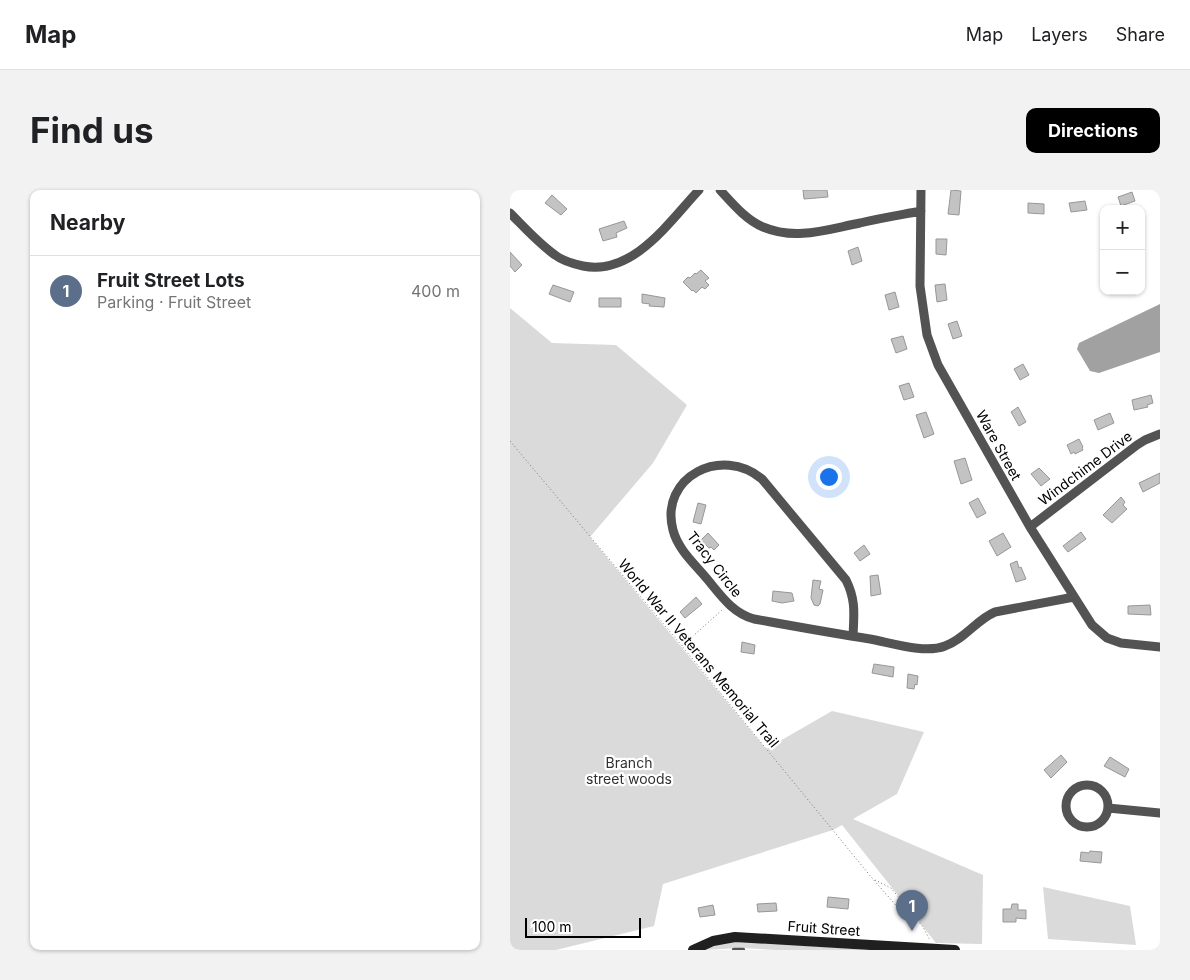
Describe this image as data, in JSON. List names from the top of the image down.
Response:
{
  "streets": {
    "street": [
      "Ware Street",
      "Windchime Drive",
      "Tracy Circle",
      "Fruit Street"
    ],
    "path": ["World War II Veterans Memorial Trail"]
  },
  "crossings": [
    ["Ware Street", "Windchime Drive"],
    ["Ware Street", "Tracy Circle"],
    ["World War II Veterans Memorial Trail", "Fruit Street"]
  ],
  "parks": ["Branch street woods"],
  "scale_bar": "100 m",
  "page": {
    "header": "Map",
    "nav": ["Map", "Layers", "Share"],
    "buttons": "Directions",
    "title": "Find us",
    "heading": "Nearby",
    "map_buttons": ["+", "−"],
    "list": [
      {
        "mark": "1",
        "name": "Fruit Street Lots",
        "note": "Parking · Fruit Street",
        "value": "400 m"
      }
    ],
    "pins": "1",
    "scale": "100 m"
  }
}
